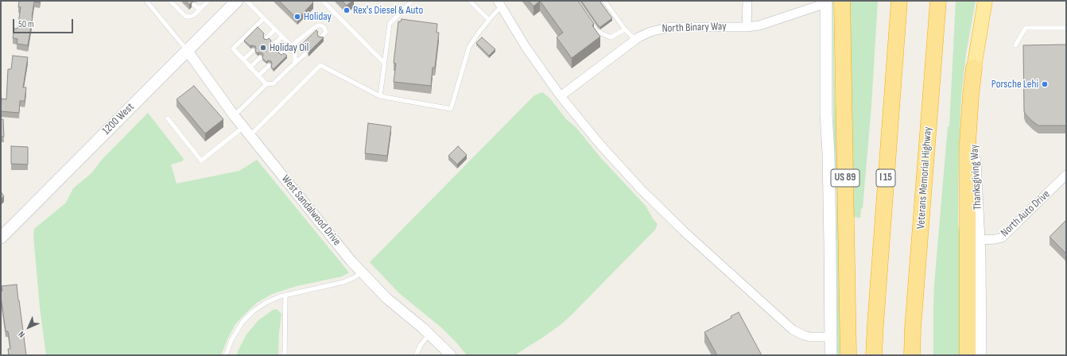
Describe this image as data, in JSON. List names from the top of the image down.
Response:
{
  "streets": {
    "highway": [
      "Thanksgiving Way",
      "US 89",
      "I 15",
      "Veterans Memorial Highway"
    ],
    "main road": ["1200 West"],
    "street": ["North Binary Way", "West Sandalwood Drive", "North Auto Drive"]
  },
  "crossings": [
    ["1200 West", "West Sandalwood Drive"],
    ["Thanksgiving Way", "North Auto Drive"]
  ],
  "places": [
    "Rex's Diesel & Auto",
    "Holiday",
    "Holiday Oil",
    "Porsche Lehi"
  ],
  "scale_bar": "50 m",
  "north": "bottom left"
}
